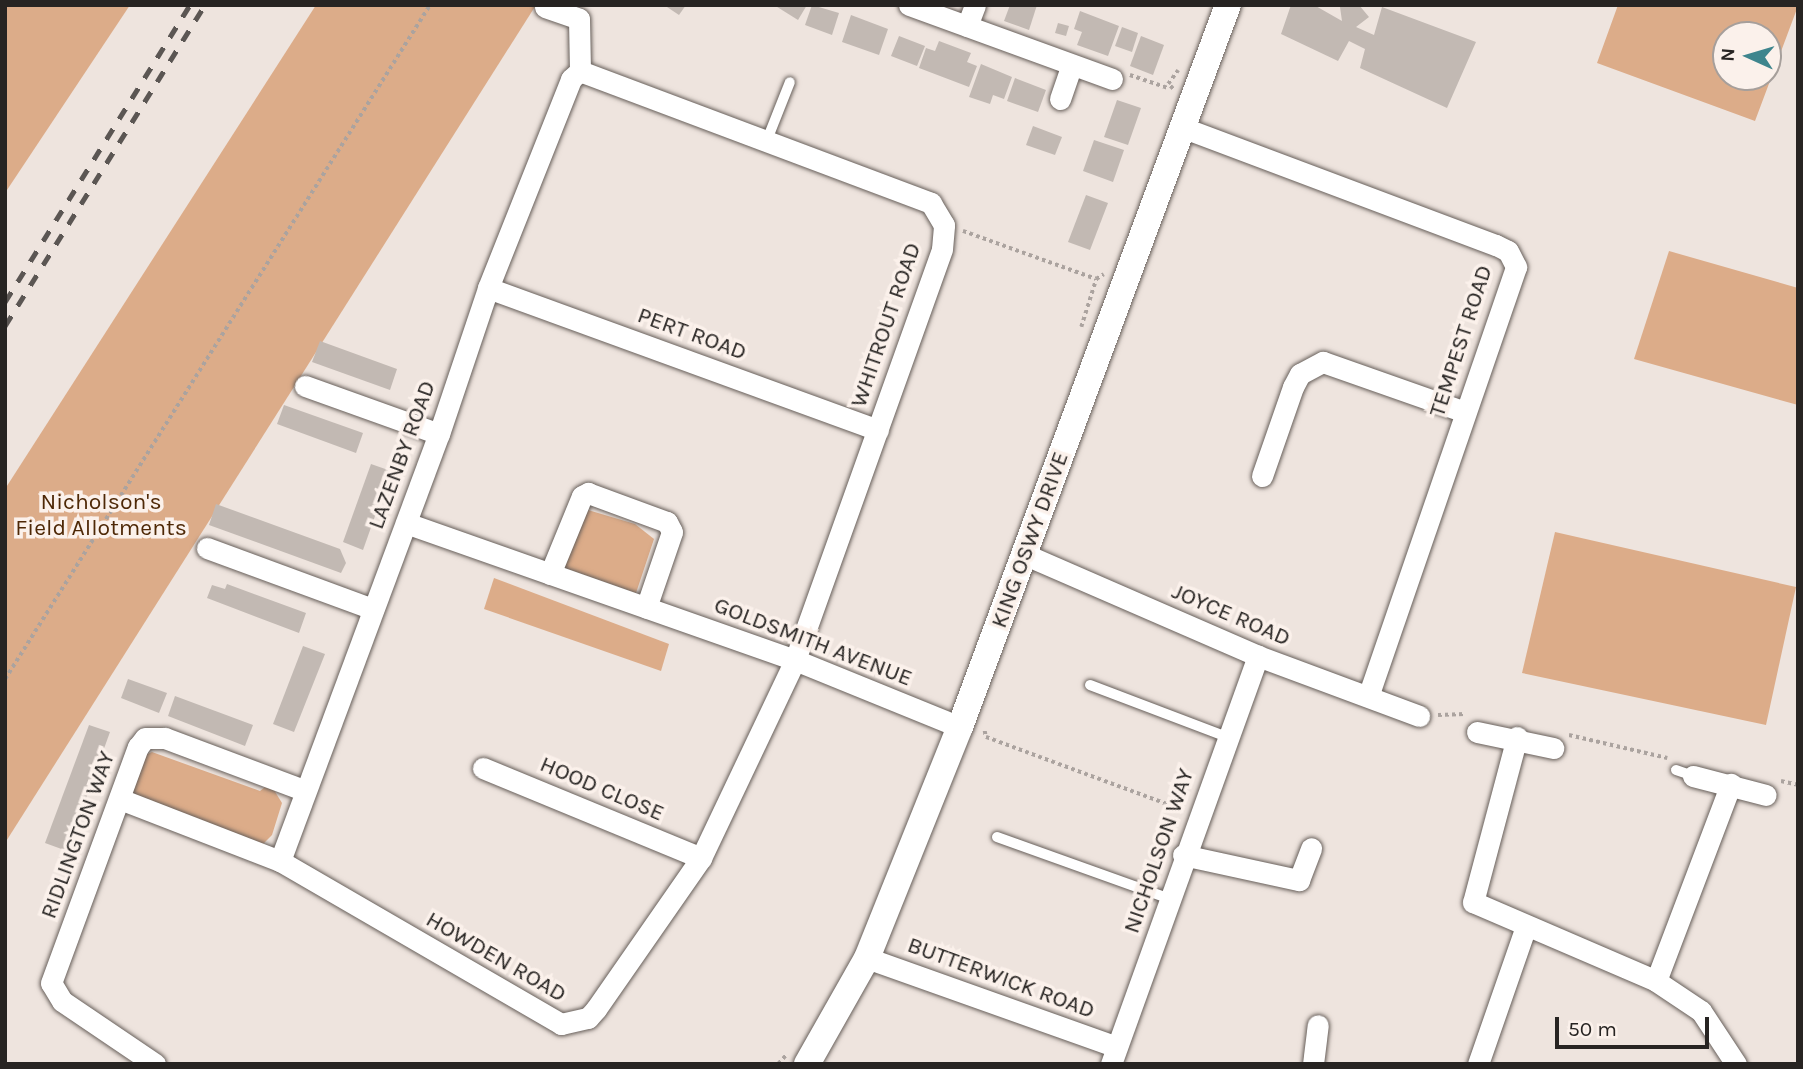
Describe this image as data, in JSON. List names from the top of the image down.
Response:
{
  "streets": {
    "street": [
      "WHITROUT ROAD",
      "PERT ROAD",
      "TEMPEST ROAD",
      "LAZENBY ROAD",
      "KING OSWY DRIVE",
      "JOYCE ROAD",
      "GOLDSMITH AVENUE",
      "HOOD CLOSE",
      "RIDLINGTON WAY",
      "NICHOLSON WAY",
      "HOWDEN ROAD",
      "BUTTERWICK ROAD"
    ]
  },
  "crossings": [
    ["WHITROUT ROAD", "PERT ROAD"],
    ["WHITROUT ROAD", "LAZENBY ROAD"],
    ["WHITROUT ROAD", "GOLDSMITH AVENUE"],
    ["WHITROUT ROAD", "HOWDEN ROAD"],
    ["PERT ROAD", "LAZENBY ROAD"],
    ["TEMPEST ROAD", "KING OSWY DRIVE"],
    ["TEMPEST ROAD", "JOYCE ROAD"],
    ["LAZENBY ROAD", "GOLDSMITH AVENUE"],
    ["LAZENBY ROAD", "RIDLINGTON WAY"],
    ["LAZENBY ROAD", "HOWDEN ROAD"],
    ["KING OSWY DRIVE", "JOYCE ROAD"],
    ["KING OSWY DRIVE", "GOLDSMITH AVENUE"],
    ["KING OSWY DRIVE", "BUTTERWICK ROAD"],
    ["JOYCE ROAD", "NICHOLSON WAY"],
    ["GOLDSMITH AVENUE", "HOWDEN ROAD"],
    ["HOOD CLOSE", "HOWDEN ROAD"],
    ["RIDLINGTON WAY", "HOWDEN ROAD"],
    ["NICHOLSON WAY", "BUTTERWICK ROAD"]
  ],
  "parks": ["Nicholson's Field Allotments"],
  "scale_bar": "50 m",
  "north": "left"
}
